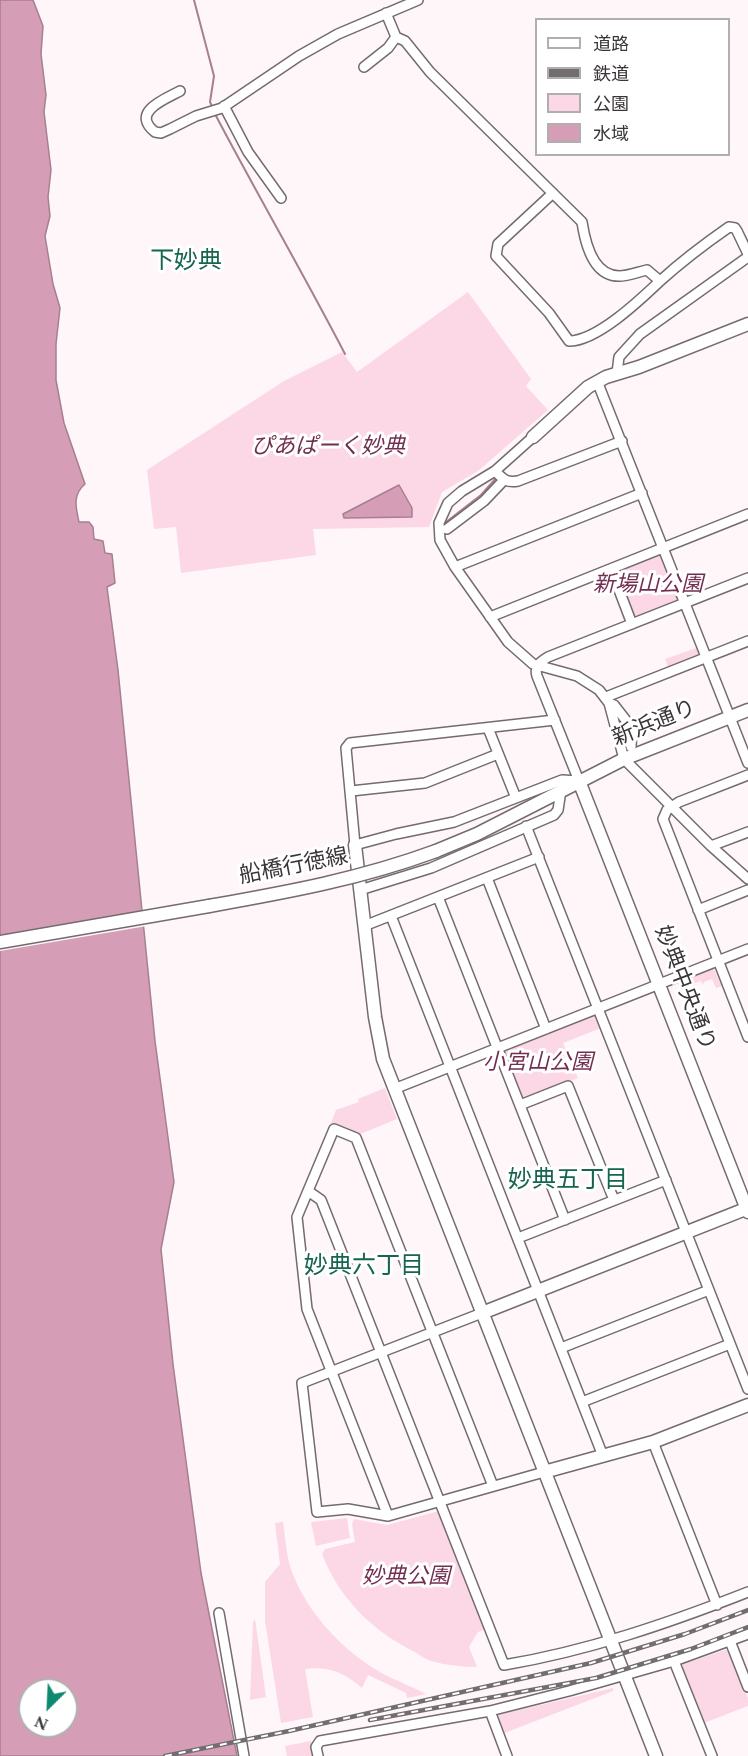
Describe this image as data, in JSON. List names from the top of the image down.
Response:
{
  "streets": {
    "street": ["新浜通り", "船橋行徳線", "妙典中央通り"]
  },
  "crossings": [
    ["新浜通り", "船橋行徳線"],
    ["新浜通り", "妙典中央通り"],
    ["船橋行徳線", "妙典中央通り"]
  ],
  "districts": ["下妙典", "妙典五丁目", "妙典六丁目"],
  "parks": [
    "ぴあぱーく妙典",
    "新場山公園",
    "小宮山公園",
    "妙典公園"
  ],
  "legend": [
    "道路",
    "鉄道",
    "公園",
    "水域"
  ],
  "north": "bottom left"
}
